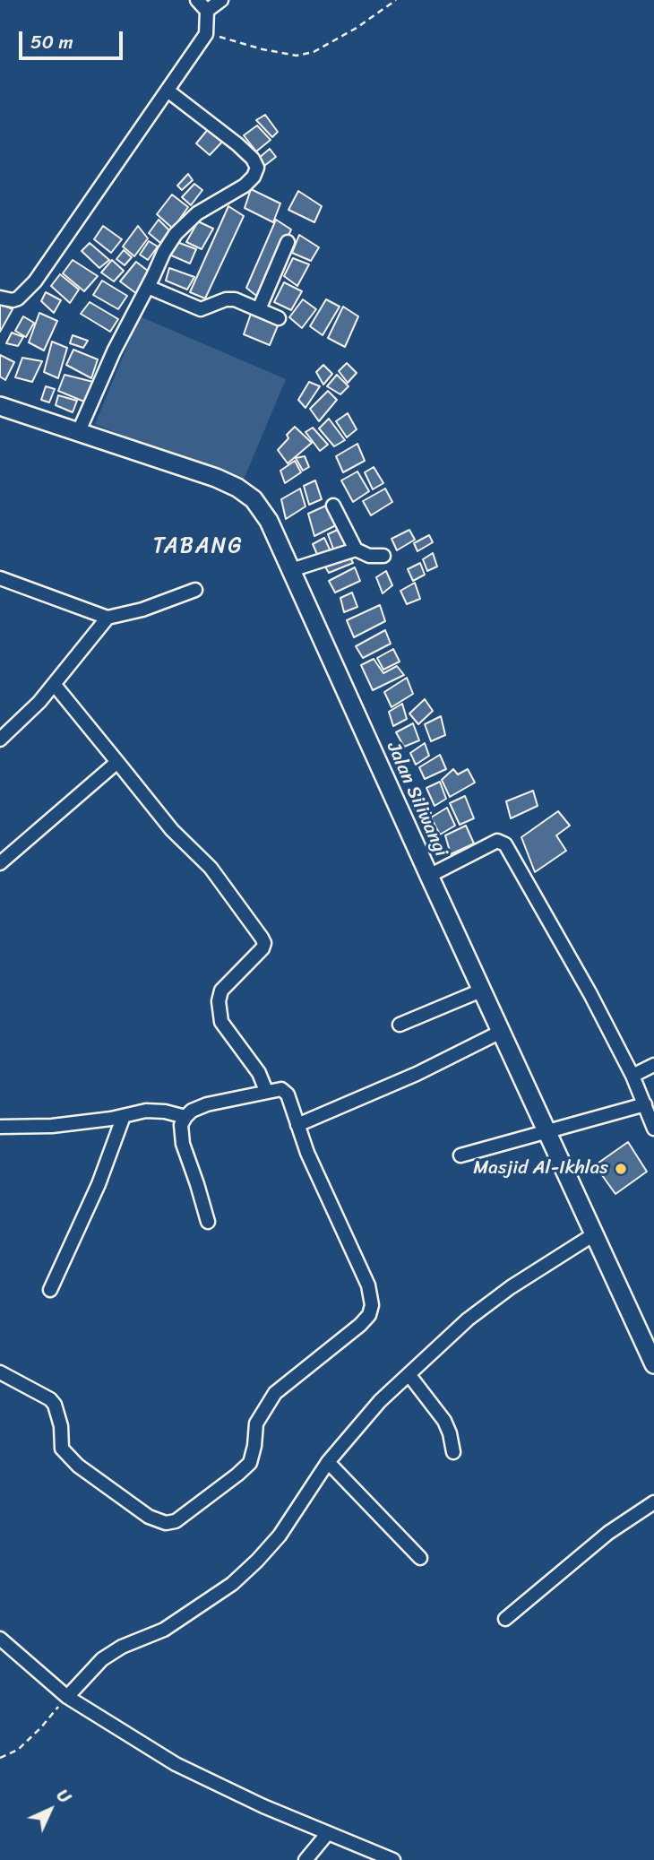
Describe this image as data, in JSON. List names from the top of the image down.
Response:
{
  "streets": {
    "main road": ["Jalan Siliwangi"]
  },
  "districts": ["TABANG"],
  "places": ["Masjid Al-Ikhlas"],
  "scale_bar": "50 m",
  "north": "top right"
}
